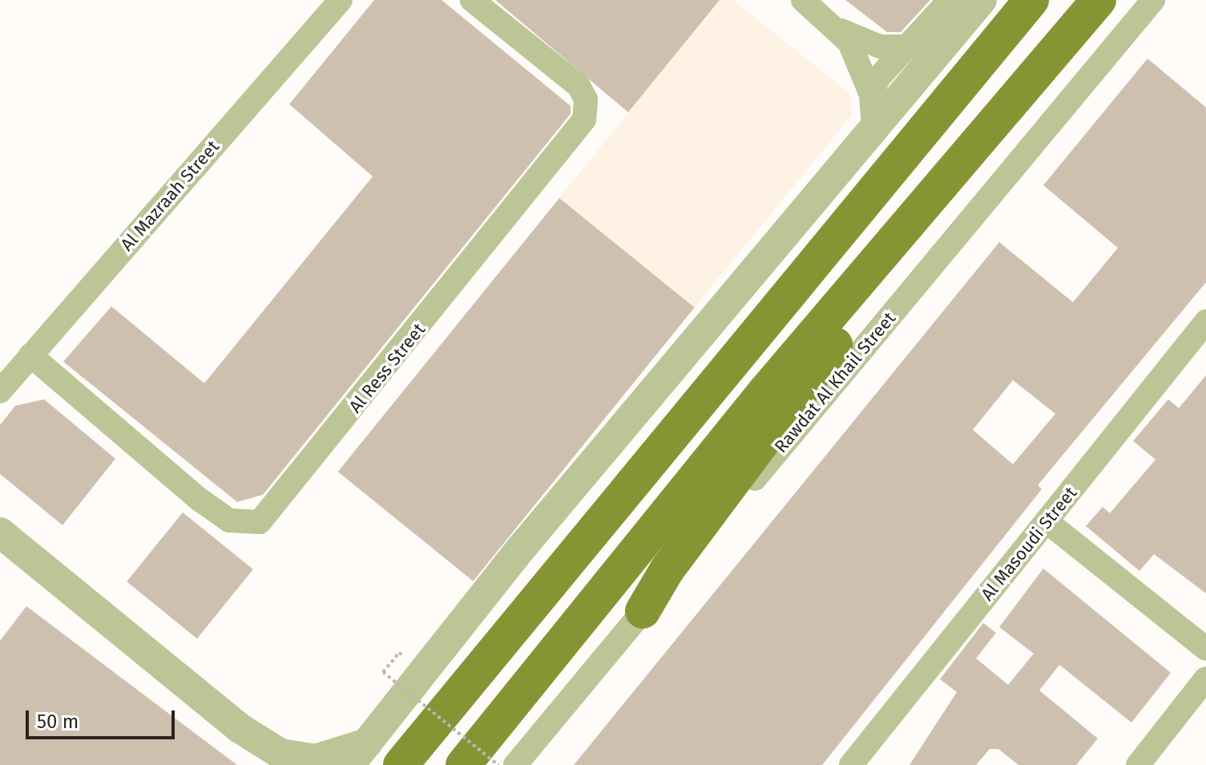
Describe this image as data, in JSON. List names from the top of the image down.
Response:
{
  "streets": {
    "street": [
      "Al Mazraah Street",
      "Al Ress Street",
      "Rawdat Al Khail Street",
      "Al Masoudi Street"
    ]
  },
  "crossings": [
    ["Al Mazraah Street", "Al Ress Street"]
  ],
  "scale_bar": "50 m"
}
